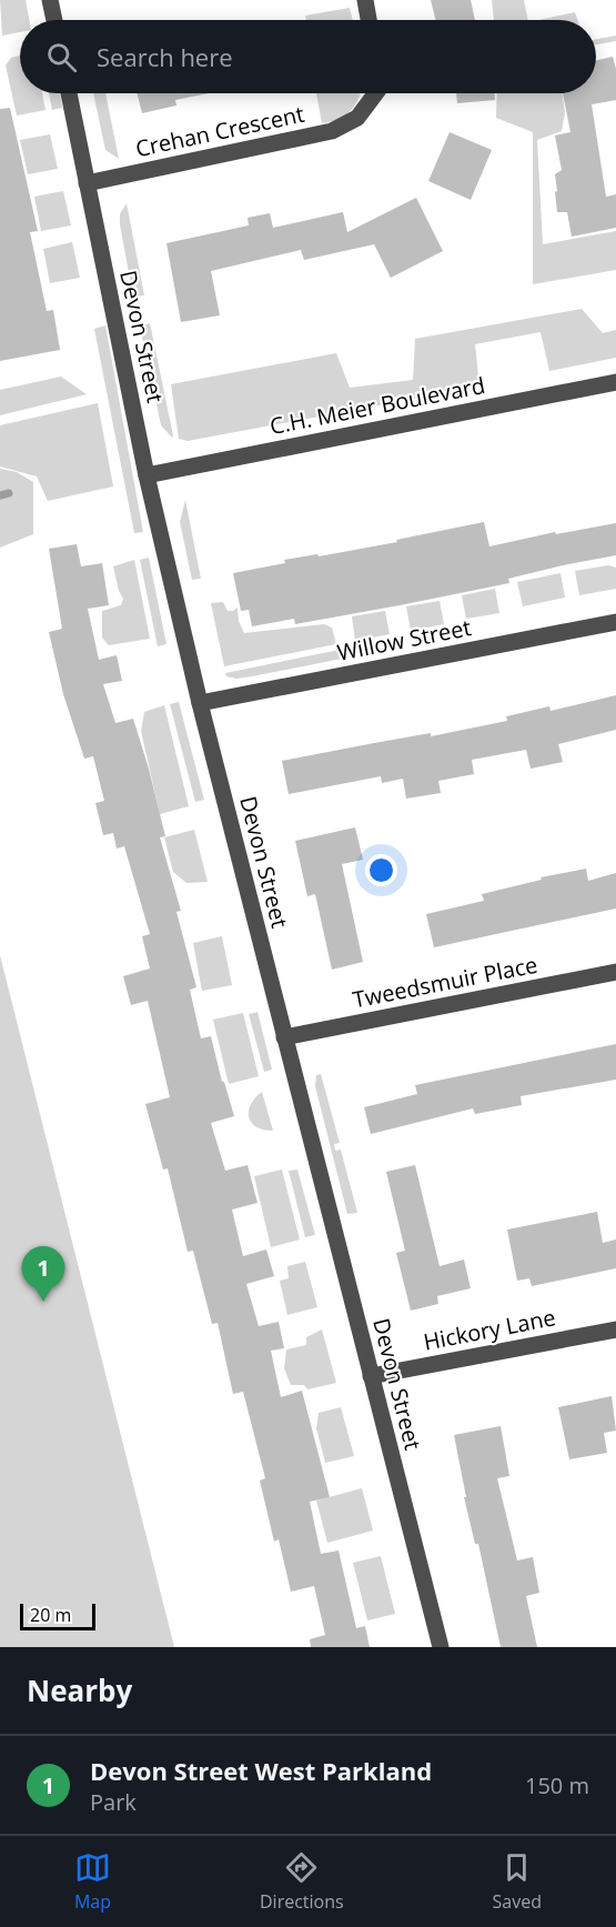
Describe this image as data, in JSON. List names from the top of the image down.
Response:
{
  "streets": {
    "street": [
      "Crehan Crescent",
      "Devon Street",
      "C.H. Meier Boulevard",
      "Willow Street",
      "Tweedsmuir Place",
      "Hickory Lane"
    ]
  },
  "crossings": [
    ["Crehan Crescent", "Devon Street"],
    ["Devon Street", "C.H. Meier Boulevard"],
    ["Devon Street", "Willow Street"],
    ["Devon Street", "Tweedsmuir Place"],
    ["Devon Street", "Hickory Lane"]
  ],
  "scale_bar": "20 m",
  "page": {
    "search": "Search here",
    "pins": "1",
    "scale": "20 m",
    "heading": "Nearby",
    "list": [
      {
        "mark": "1",
        "name": "Devon Street West Parkland",
        "note": "Park",
        "value": "150 m"
      }
    ],
    "nav": ["Map", "Directions", "Saved"]
  }
}
